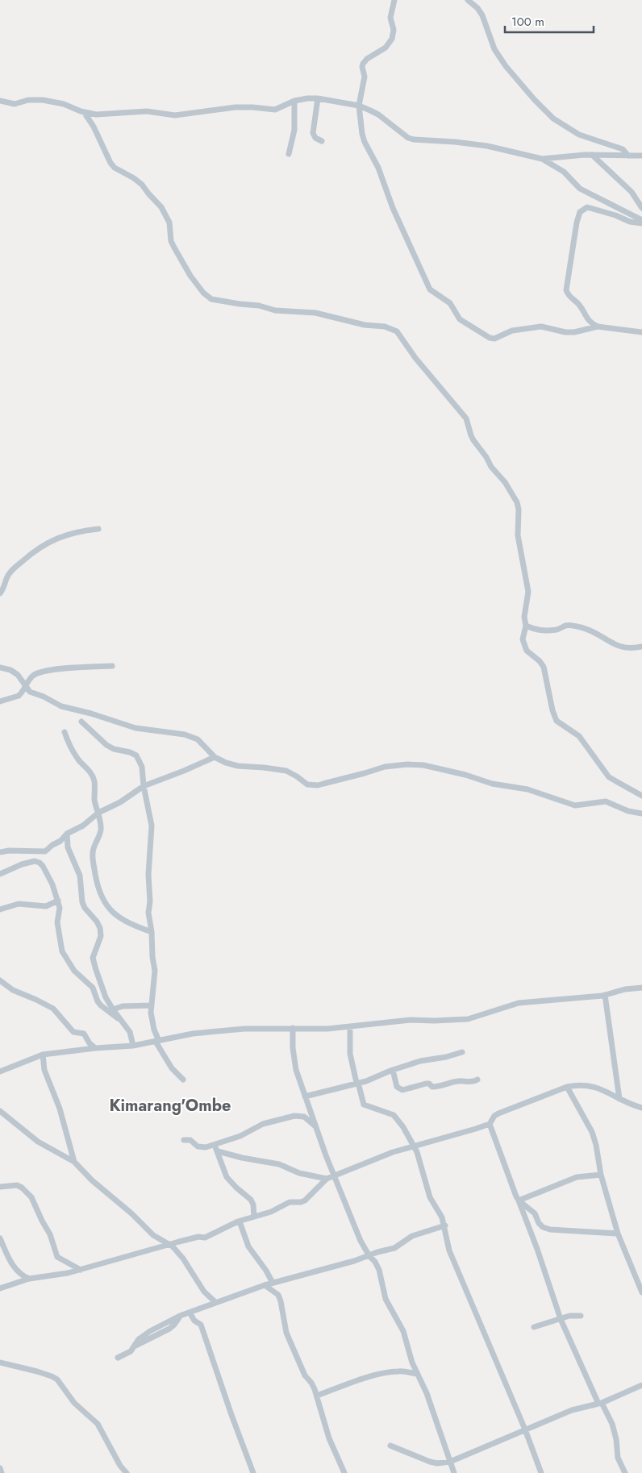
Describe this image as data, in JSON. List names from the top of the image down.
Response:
{
  "districts": ["Kimarang'Ombe"],
  "scale_bar": "100 m"
}
